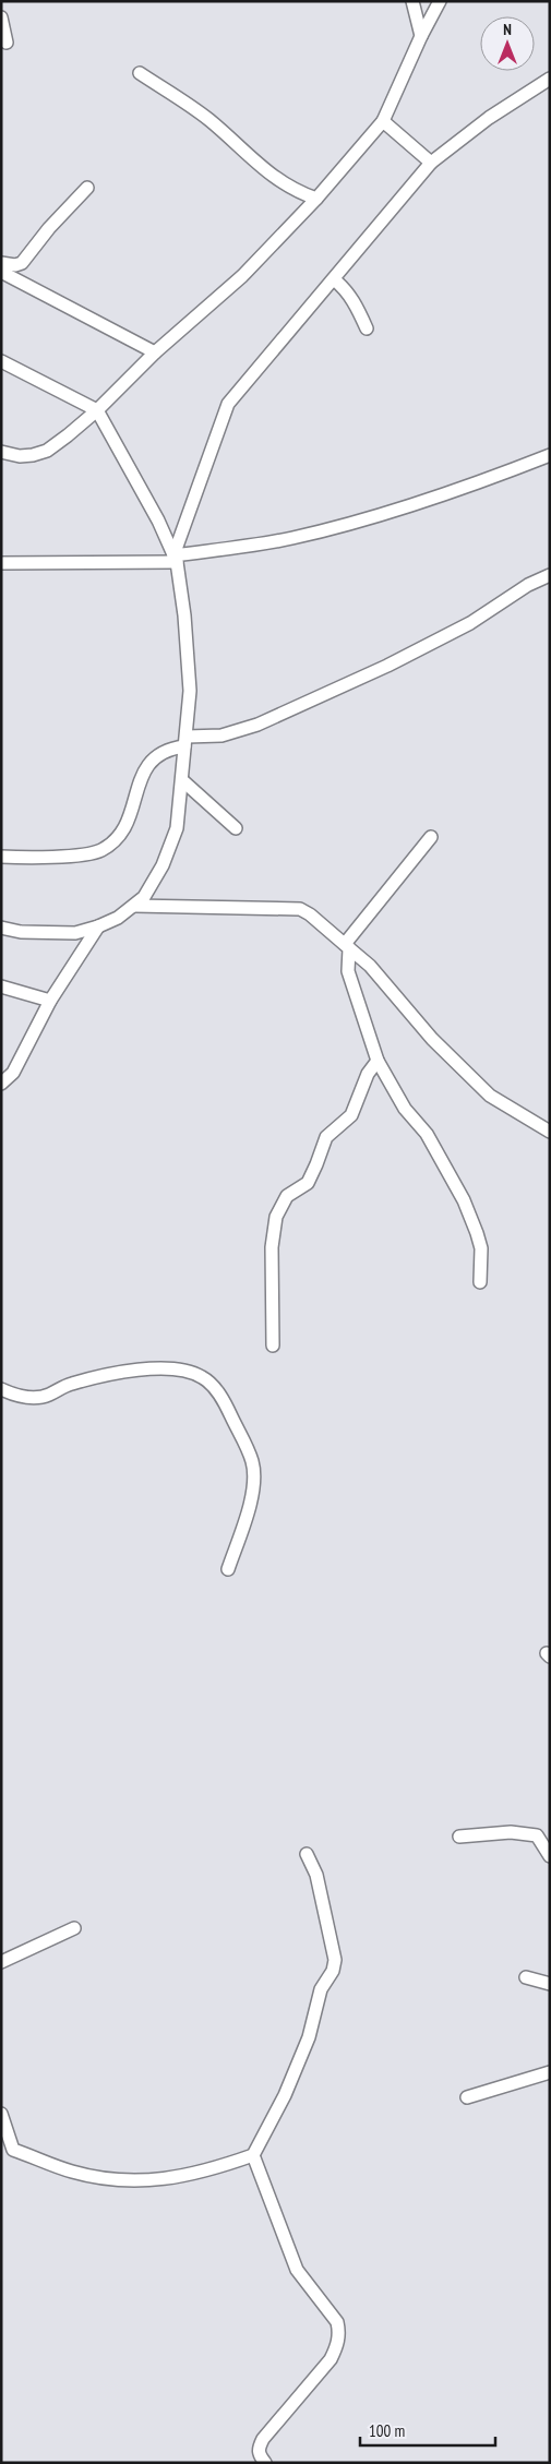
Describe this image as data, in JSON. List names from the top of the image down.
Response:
{
  "scale_bar": "100 m",
  "north": "top"
}
